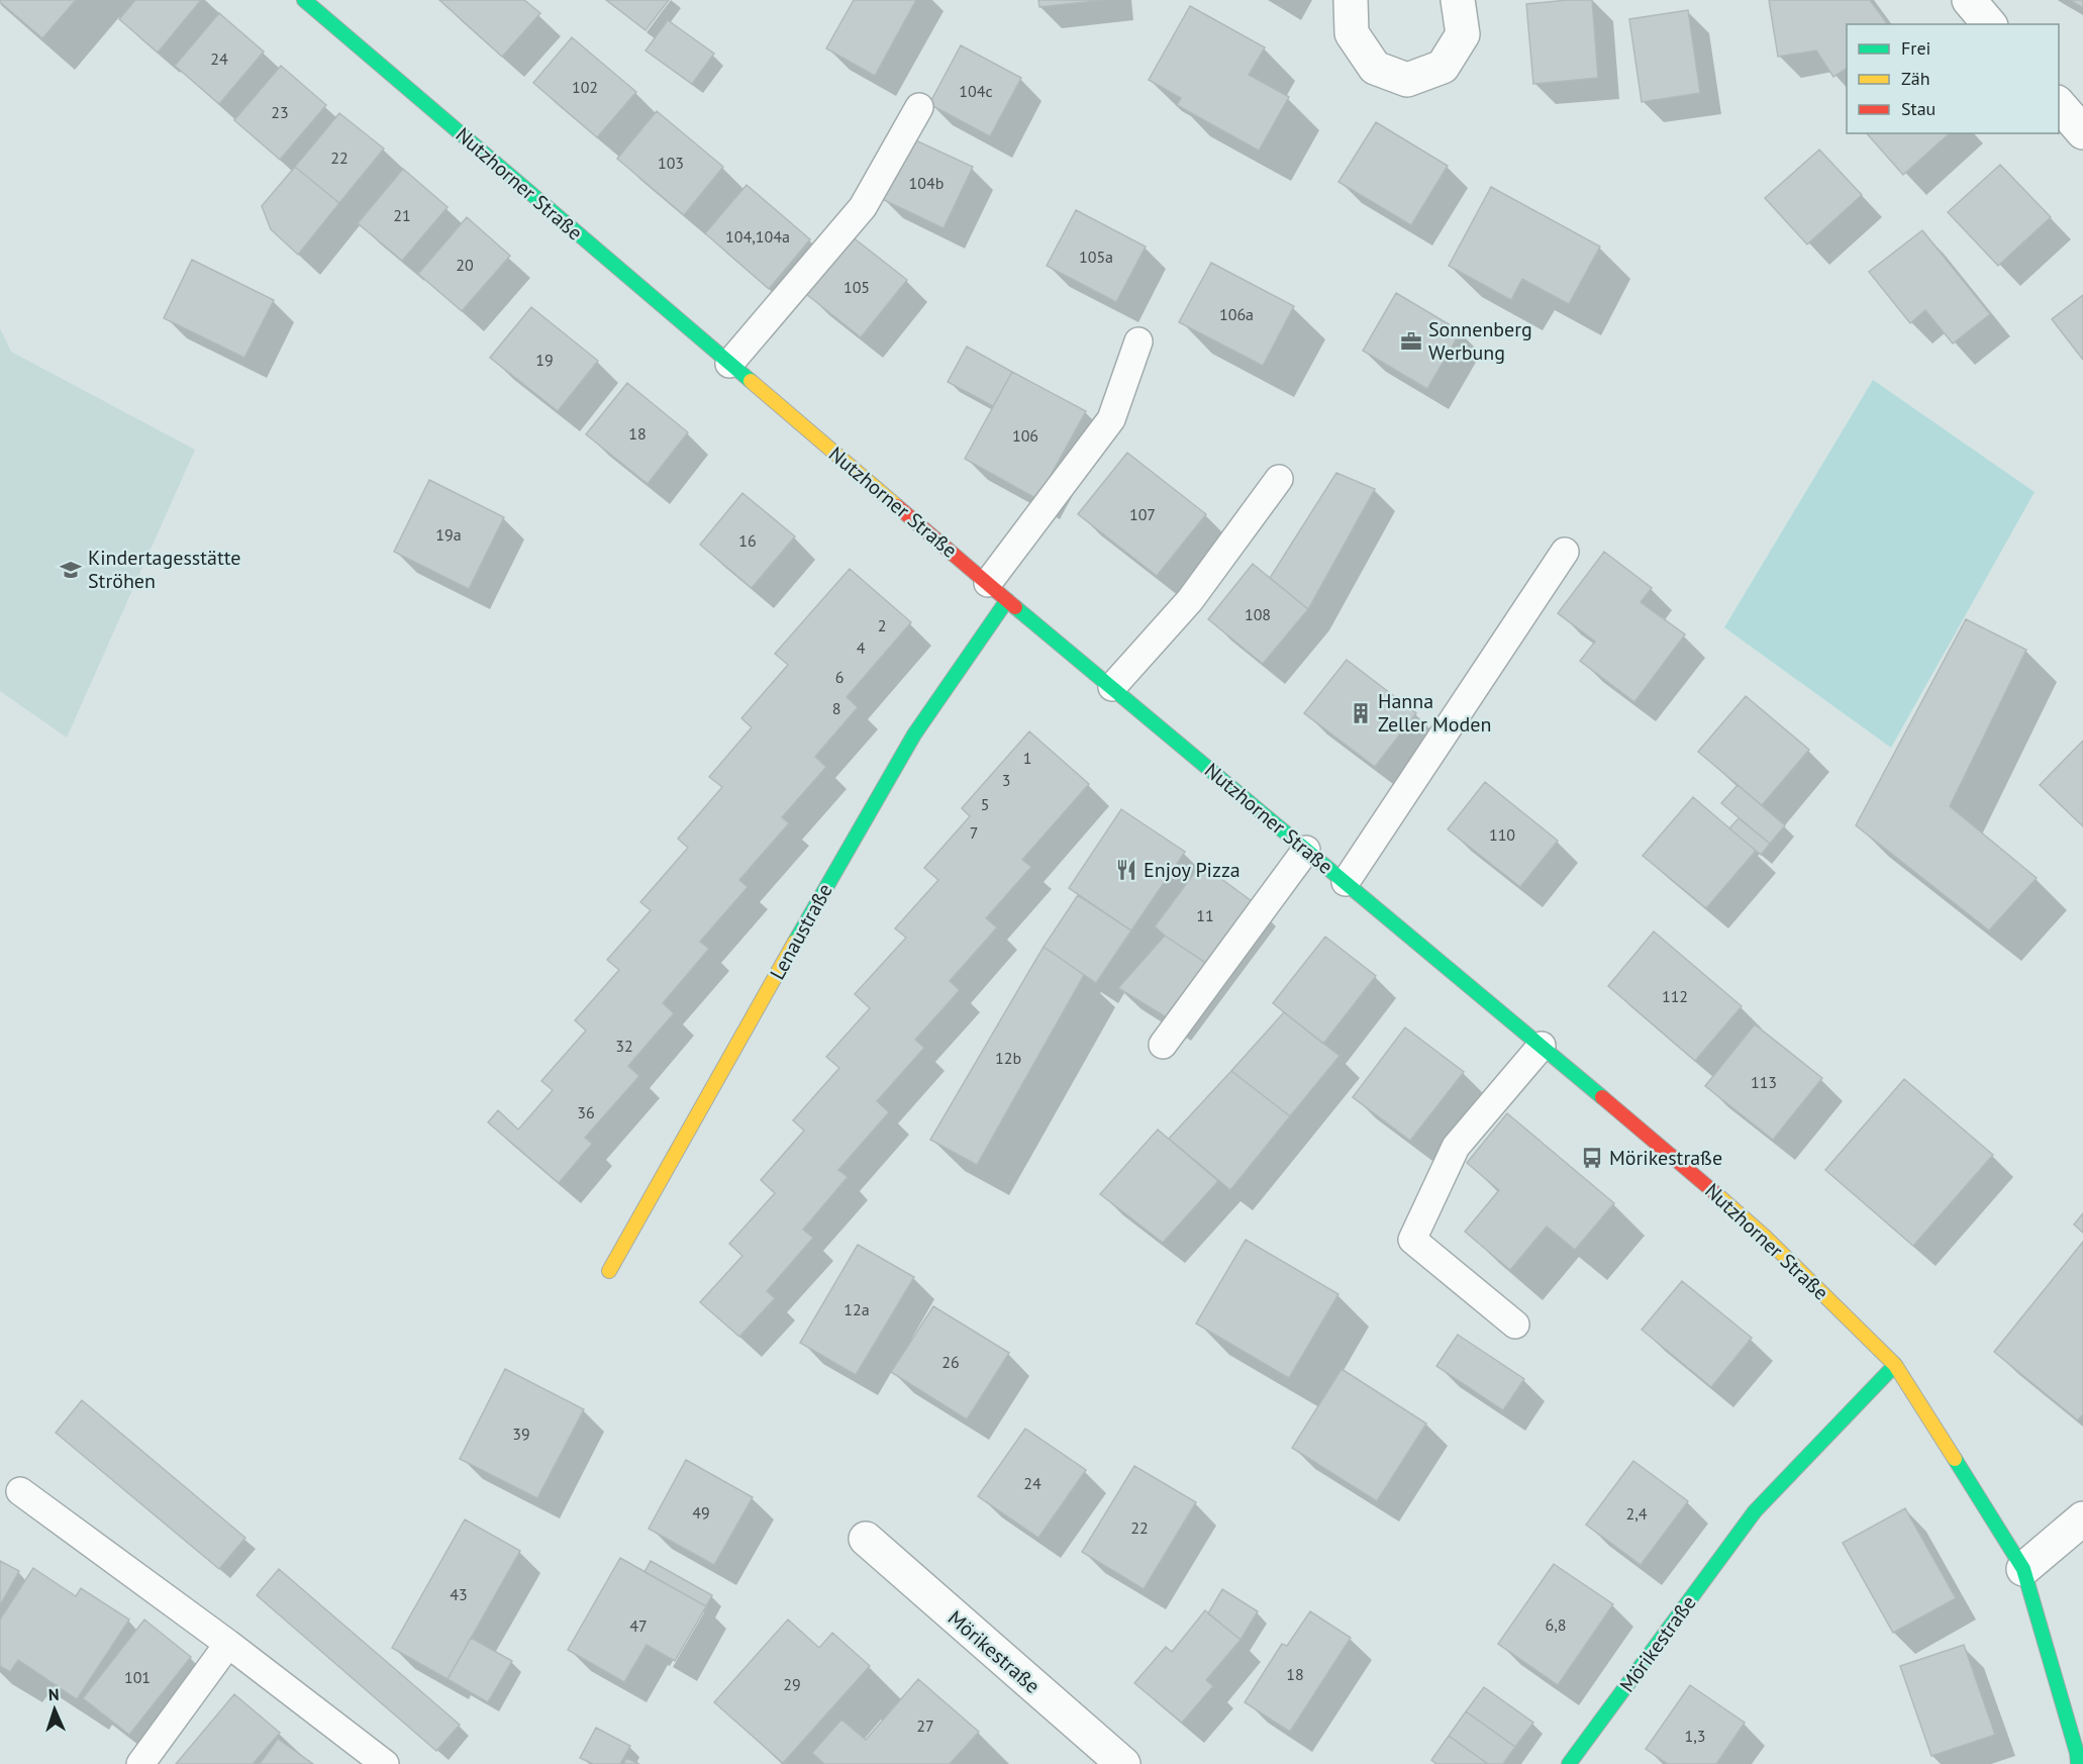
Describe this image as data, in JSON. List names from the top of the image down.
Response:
{
  "streets": {
    "main road": ["Nutzhorner Straße", "Lenaustraße", "Mörikestraße"]
  },
  "crossings": [
    ["Nutzhorner Straße", "Lenaustraße"],
    ["Nutzhorner Straße", "Mörikestraße"]
  ],
  "places": {
    "office": ["Sonnenberg Werbung"],
    "school or university": ["Kindertagesstätte Ströhen"],
    "building": ["Hanna Zeller Moden"],
    "restaurant": ["Enjoy Pizza"],
    "bus stop": ["Mörikestraße"]
  },
  "house_numbers": [
    "24",
    "102",
    "104c",
    "23",
    "22",
    "103",
    "104b",
    "21",
    "104,104a",
    "105a",
    "20",
    "105",
    "106a",
    "19",
    "18",
    "106",
    "107",
    "19a",
    "16",
    "108",
    "2",
    "4",
    "6",
    "8",
    "1",
    "3",
    "5",
    "7",
    "110",
    "11",
    "112",
    "32",
    "12b",
    "113",
    "36",
    "12a",
    "26",
    "39",
    "24",
    "49",
    "2,4",
    "22",
    "43",
    "6,8",
    "47",
    "18",
    "101",
    "29",
    "27",
    "1,3"
  ],
  "legend": ["Frei", "Zäh", "Stau"],
  "north": "top"
}
